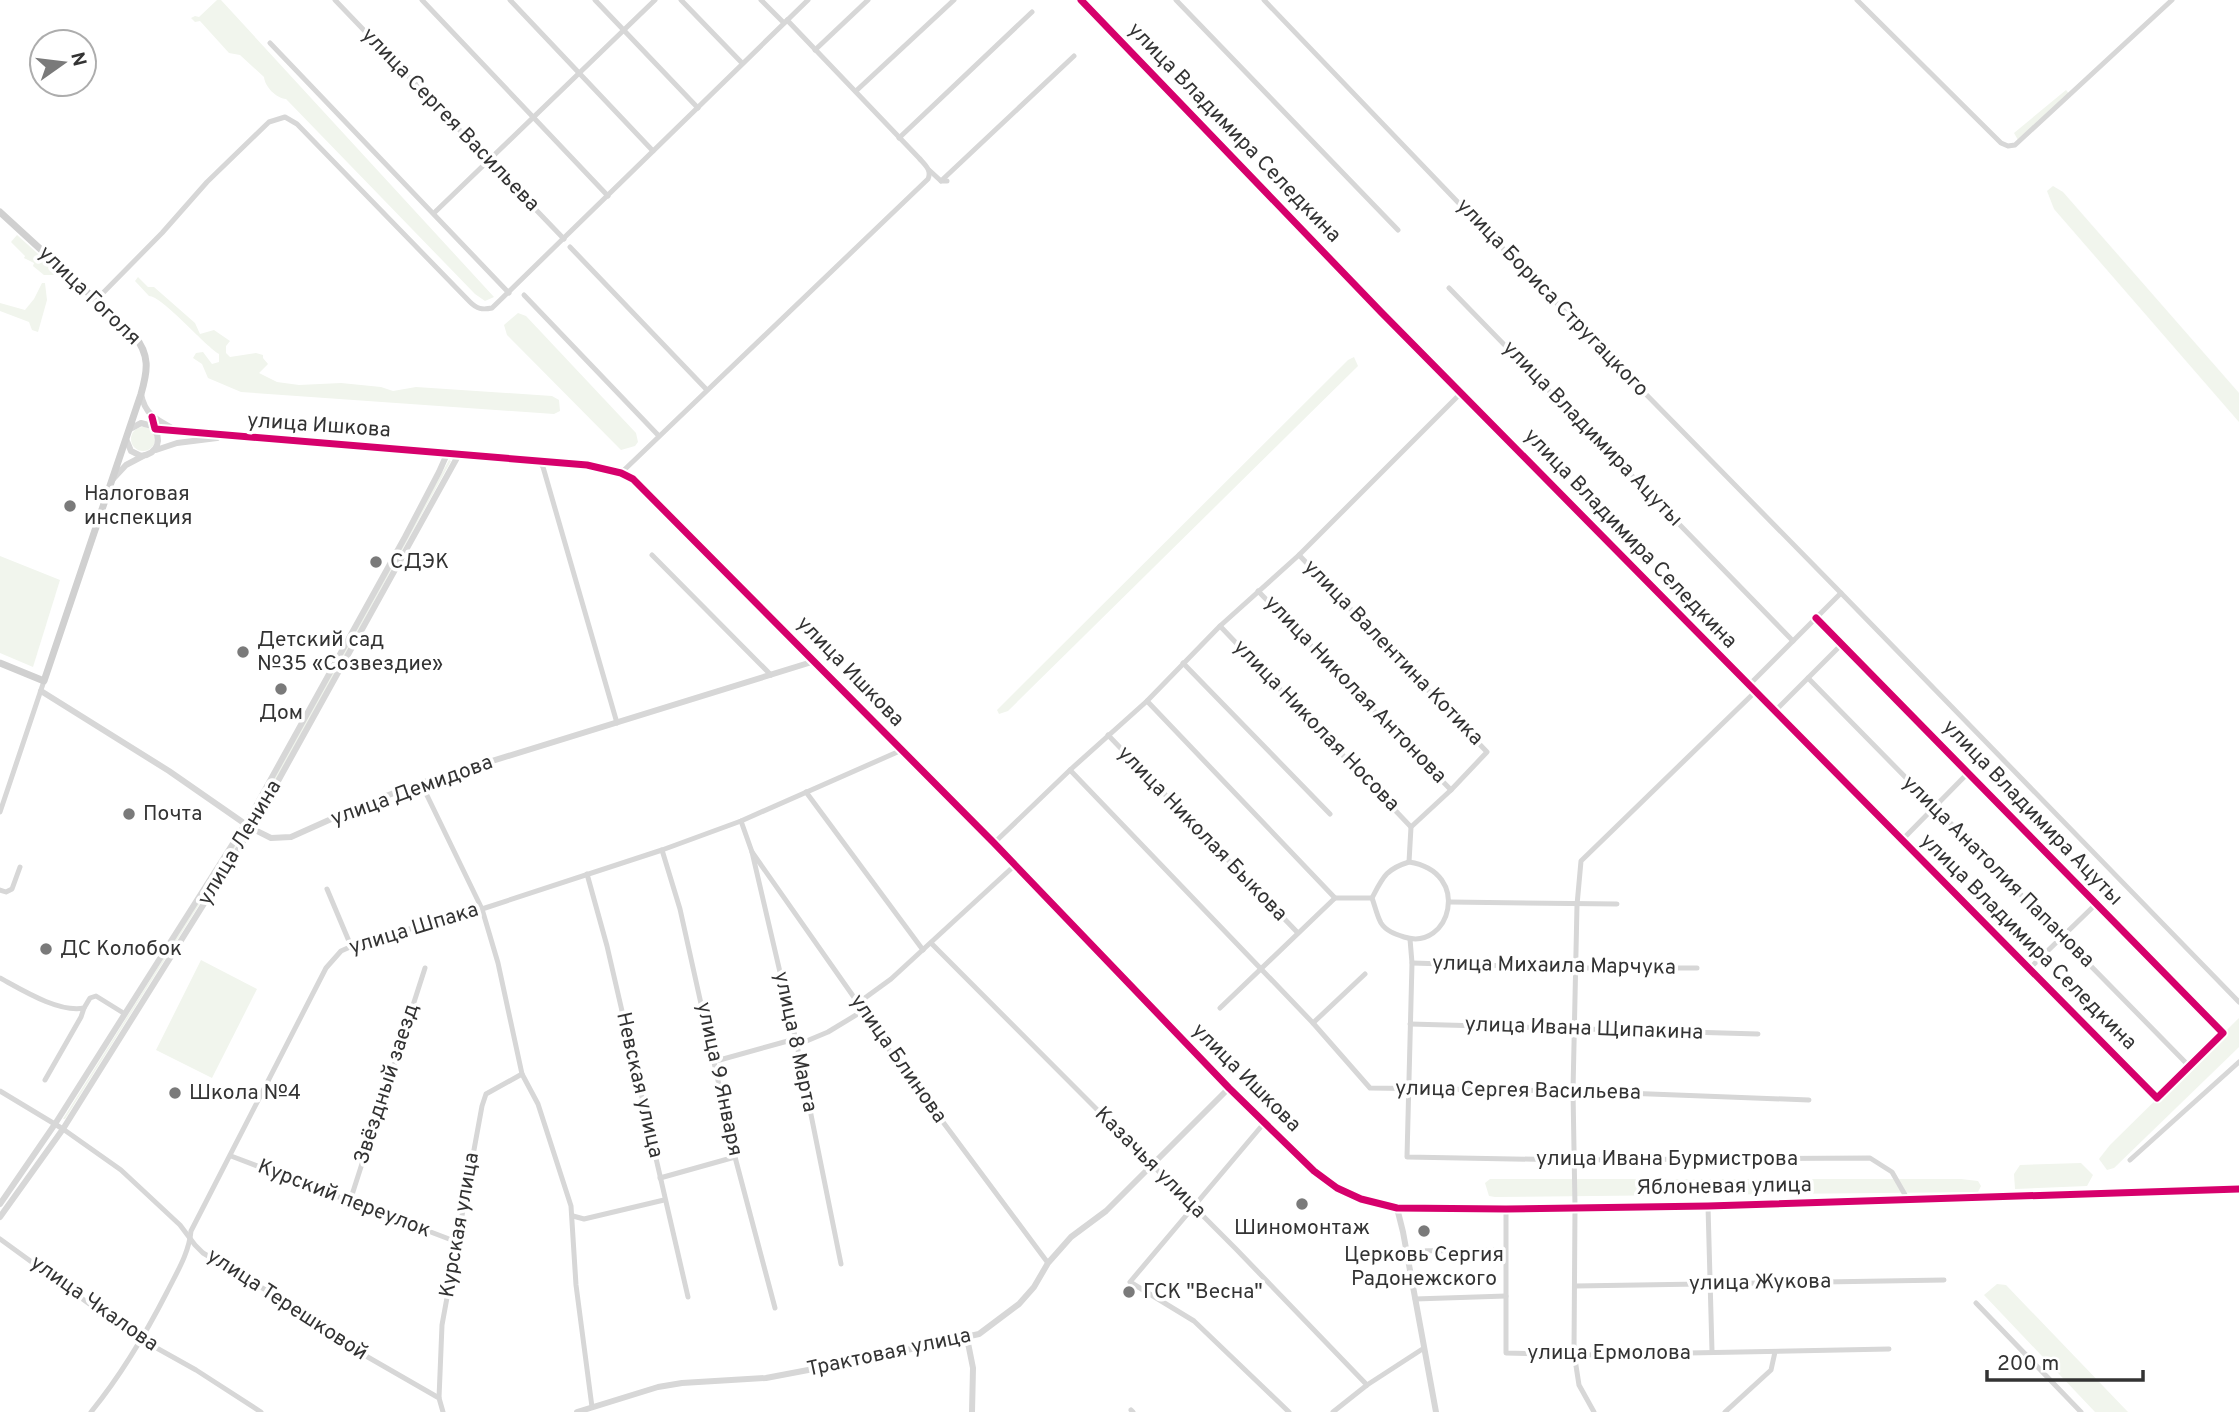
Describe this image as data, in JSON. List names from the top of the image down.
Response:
{
  "streets": {
    "main road": ["улица Гоголя"],
    "street": [
      "улица Сергея Васильева",
      "улица Владимира Селедкина",
      "улица Бориса Стругацкого",
      "улица Ишкова",
      "улица Владимира Ацуты",
      "улица Валентина Котика",
      "улица Николая Антонова",
      "улица Николая Носова",
      "улица Демидова",
      "улица Николая Быкова",
      "улица Ленина",
      "улица Анатолия Папанова",
      "улица Шпака",
      "улица Михаила Марчука",
      "улица Ивана Щипакина",
      "улица 8 Марта",
      "улица Блинова",
      "улица 9 Января",
      "Звёздный заезд",
      "Невская улица",
      "улица Ивана Бурмистрова",
      "Казачья улица",
      "Яблоневая улица",
      "Курский переулок",
      "Курская улица",
      "улица Жукова",
      "улица Чкалова",
      "улица Терешковой",
      "Трактовая улица",
      "улица Ермолова"
    ]
  },
  "crossings": [
    ["улица Сергея Васильева", "улица Ивана Бурмистрова"],
    ["улица Владимира Селедкина", "улица Владимира Ацуты"],
    ["улица Владимира Селедкина", "улица Анатолия Папанова"],
    ["улица Гоголя", "улица Ишкова"],
    ["улица Ишкова", "улица Демидова"],
    ["улица Ишкова", "улица Ленина"],
    ["улица Ишкова", "улица Шпака"],
    ["улица Ишкова", "Яблоневая улица"],
    ["улица Ишкова", "Трактовая улица"],
    ["улица Владимира Ацуты", "улица Анатолия Папанова"],
    ["улица Валентина Котика", "улица Николая Антонова"],
    ["улица Демидова", "улица Ленина"],
    ["улица Ленина", "улица Терешковой"],
    ["улица Шпака", "улица 8 Марта"],
    ["улица Шпака", "улица 9 Января"],
    ["улица Шпака", "Невская улица"],
    ["улица Шпака", "Курский переулок"],
    ["улица Шпака", "улица Чкалова"],
    ["улица Шпака", "улица Терешковой"],
    ["улица 8 Марта", "улица Блинова"],
    ["улица Блинова", "Трактовая улица"],
    ["Звёздный заезд", "Курский переулок"],
    ["улица Ивана Бурмистрова", "Яблоневая улица"],
    ["Казачья улица", "Трактовая улица"],
    ["Курский переулок", "Курская улица"],
    ["Курская улица", "улица Терешковой"]
  ],
  "places": [
    "Налоговая инспекция",
    "СДЭК",
    "Детский сад №35 «Созвездие»",
    "Дом",
    "Почта",
    "ДС Колобок",
    "Школа №4",
    "Шиномонтаж",
    "Церковь Сергия Радонежского",
    "ГСК \"Весна\""
  ],
  "scale_bar": "200 m",
  "north": "right"
}
